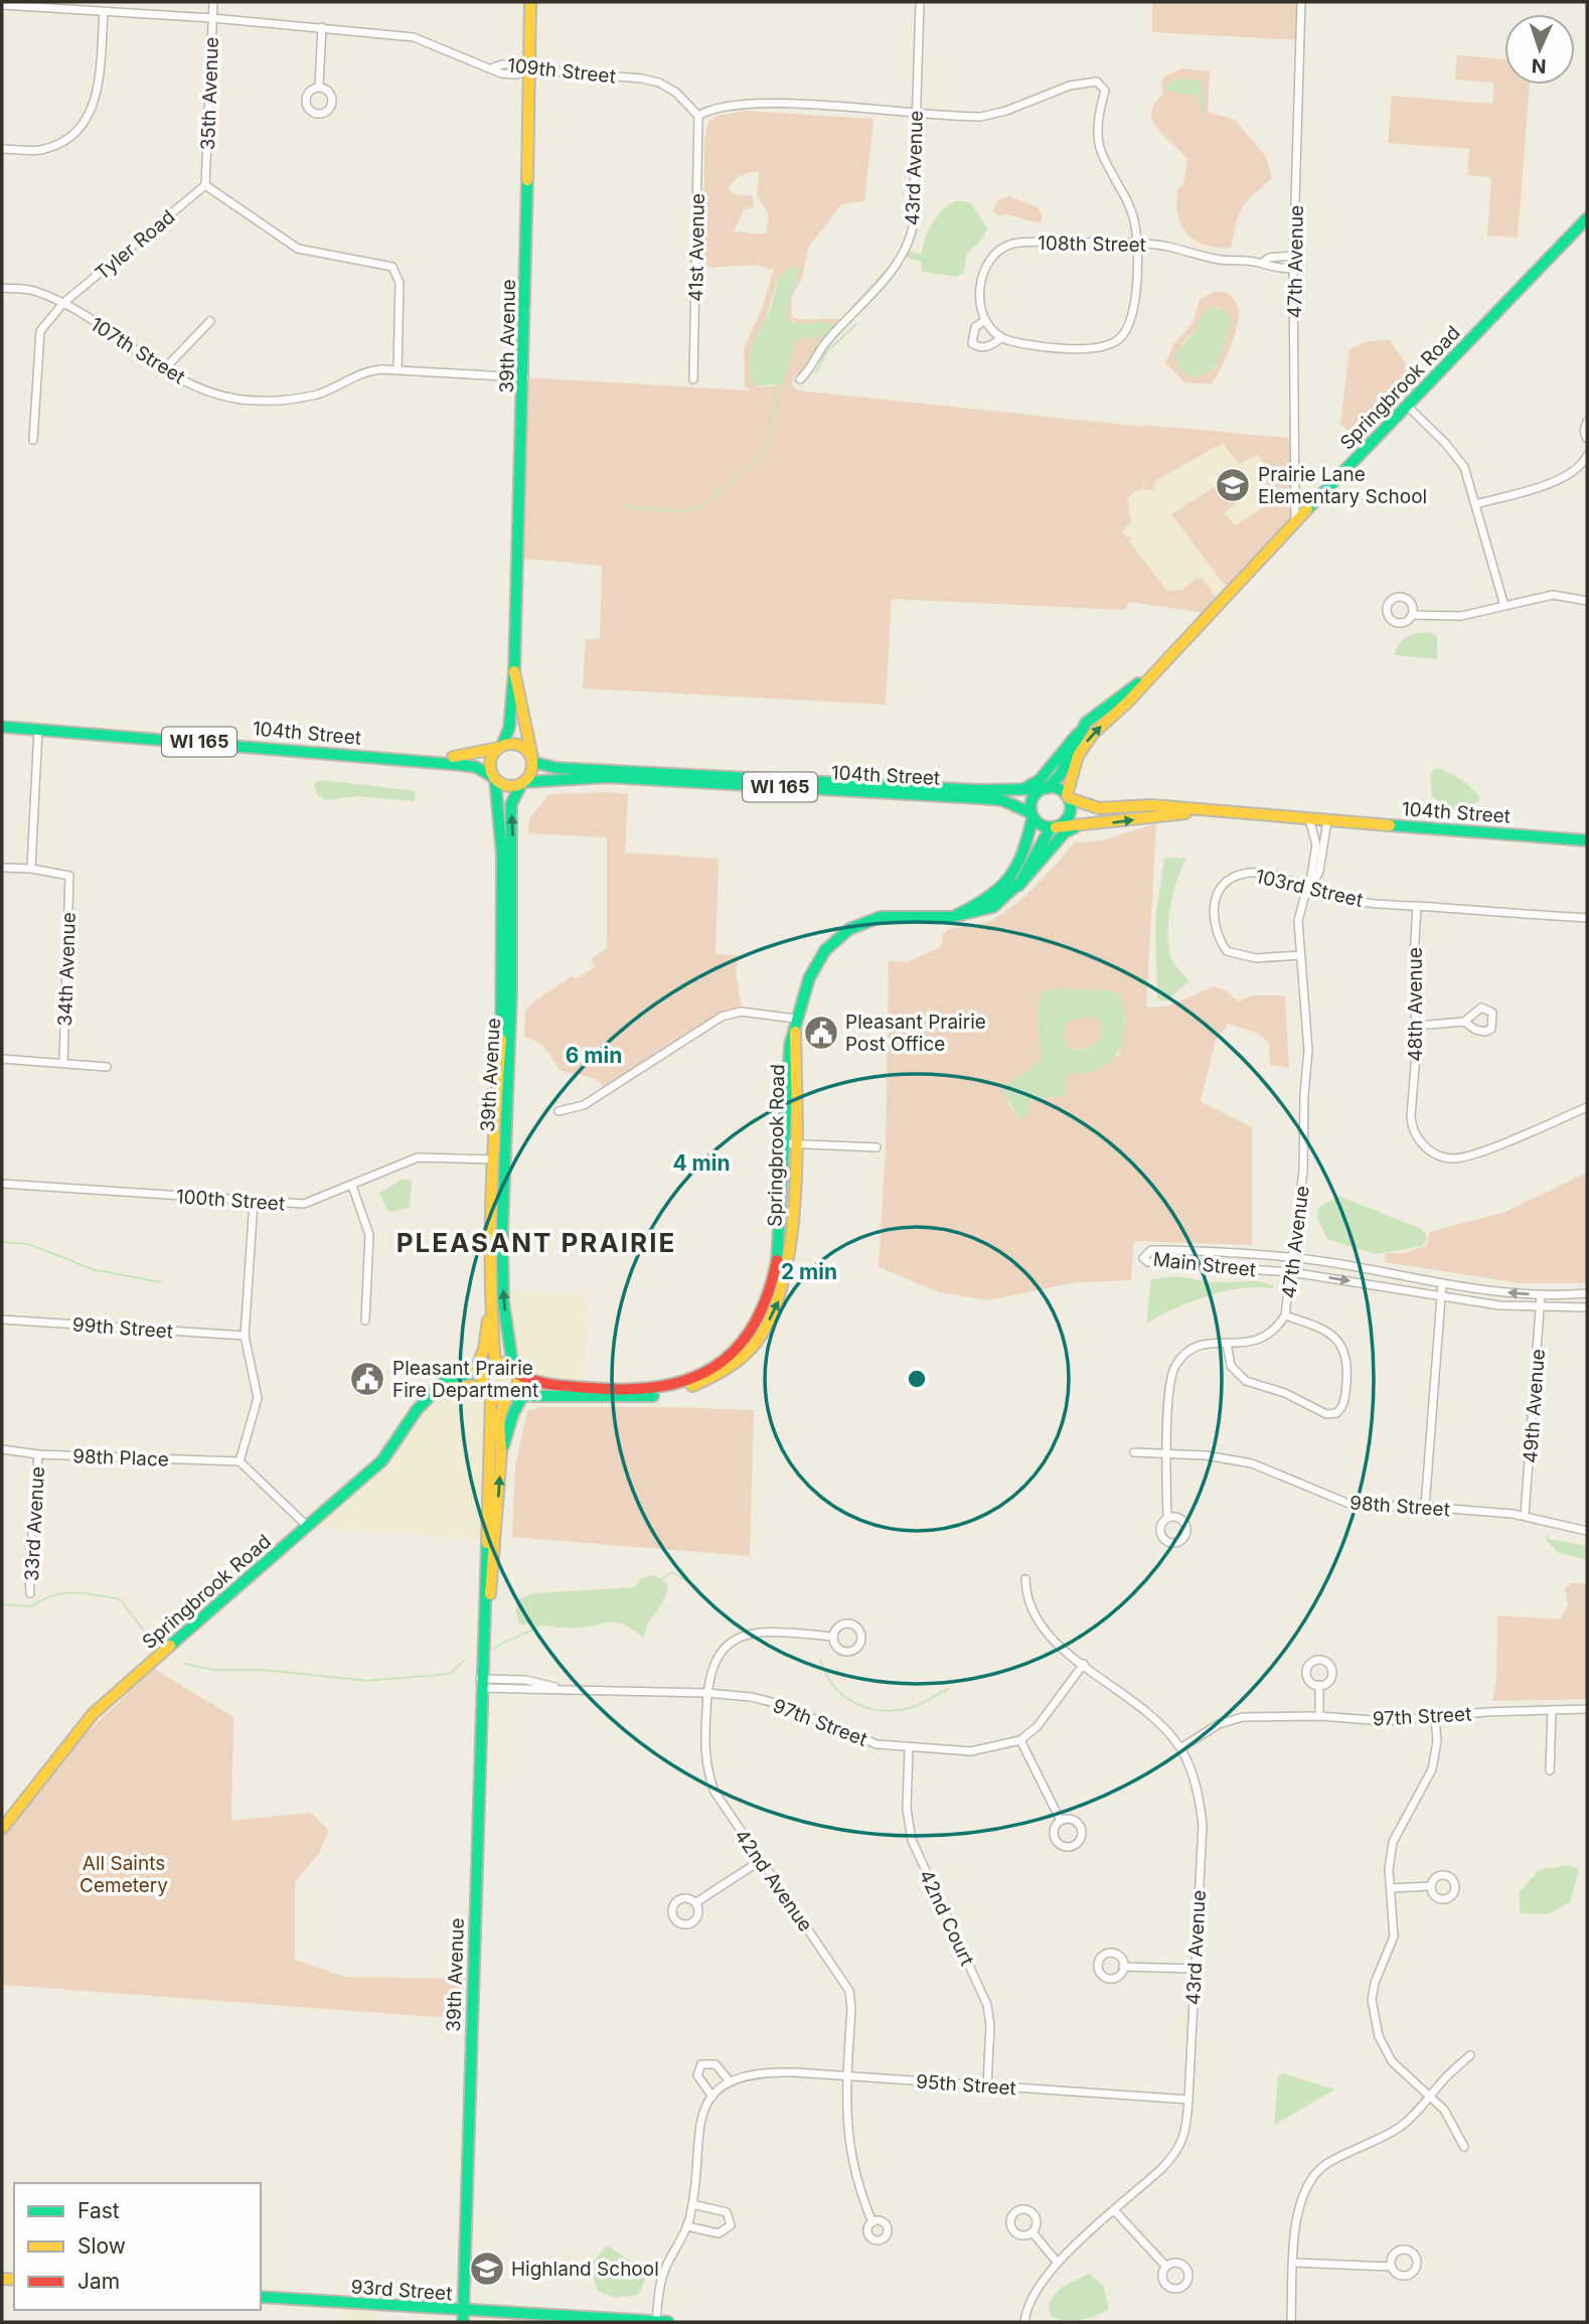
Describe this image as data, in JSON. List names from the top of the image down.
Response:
{
  "streets": {
    "main road": [
      "39th Avenue",
      "Springbrook Road",
      "104th Street",
      "WI 165",
      "93rd Street"
    ],
    "street": [
      "109th Street",
      "35th Avenue",
      "43rd Avenue",
      "108th Street",
      "Tyler Road",
      "41st Avenue",
      "47th Avenue",
      "107th Street",
      "103rd Street",
      "34th Avenue",
      "48th Avenue",
      "100th Street",
      "Main Street",
      "99th Street",
      "49th Avenue",
      "98th Place",
      "98th Street",
      "33rd Avenue",
      "97th Street",
      "42nd Avenue",
      "42nd Court",
      "95th Street"
    ]
  },
  "crossings": [
    ["109th Street", "35th Avenue"],
    ["109th Street", "41st Avenue"],
    ["109th Street", "39th Avenue"],
    ["35th Avenue", "Tyler Road"],
    ["43rd Avenue", "97th Street"],
    ["43rd Avenue", "95th Street"],
    ["108th Street", "47th Avenue"],
    ["Tyler Road", "107th Street"],
    ["47th Avenue", "Springbrook Road"],
    ["47th Avenue", "103rd Street"],
    ["47th Avenue", "Main Street"],
    ["47th Avenue", "98th Street"],
    ["39th Avenue", "107th Street"],
    ["39th Avenue", "Springbrook Road"],
    ["39th Avenue", "104th Street"],
    ["39th Avenue", "WI 165"],
    ["39th Avenue", "100th Street"],
    ["39th Avenue", "97th Street"],
    ["39th Avenue", "93rd Street"],
    ["Springbrook Road", "104th Street"],
    ["Springbrook Road", "WI 165"],
    ["104th Street", "WI 165"],
    ["103rd Street", "48th Avenue"],
    ["Main Street", "49th Avenue"],
    ["49th Avenue", "98th Street"],
    ["98th Place", "33rd Avenue"],
    ["97th Street", "42nd Avenue"],
    ["97th Street", "42nd Court"],
    ["42nd Avenue", "95th Street"],
    ["42nd Court", "95th Street"]
  ],
  "districts": ["PLEASANT PRAIRIE"],
  "parks": ["All Saints Cemetery"],
  "places": {
    "school or university": ["Prairie Lane Elementary School", "Highland School"],
    "public building": ["Pleasant Prairie Post Office", "Pleasant Prairie Fire Department"]
  },
  "legend": ["Fast", "Slow", "Jam"],
  "north": "bottom",
  "rings": ["6 min", "4 min", "2 min"]
}
